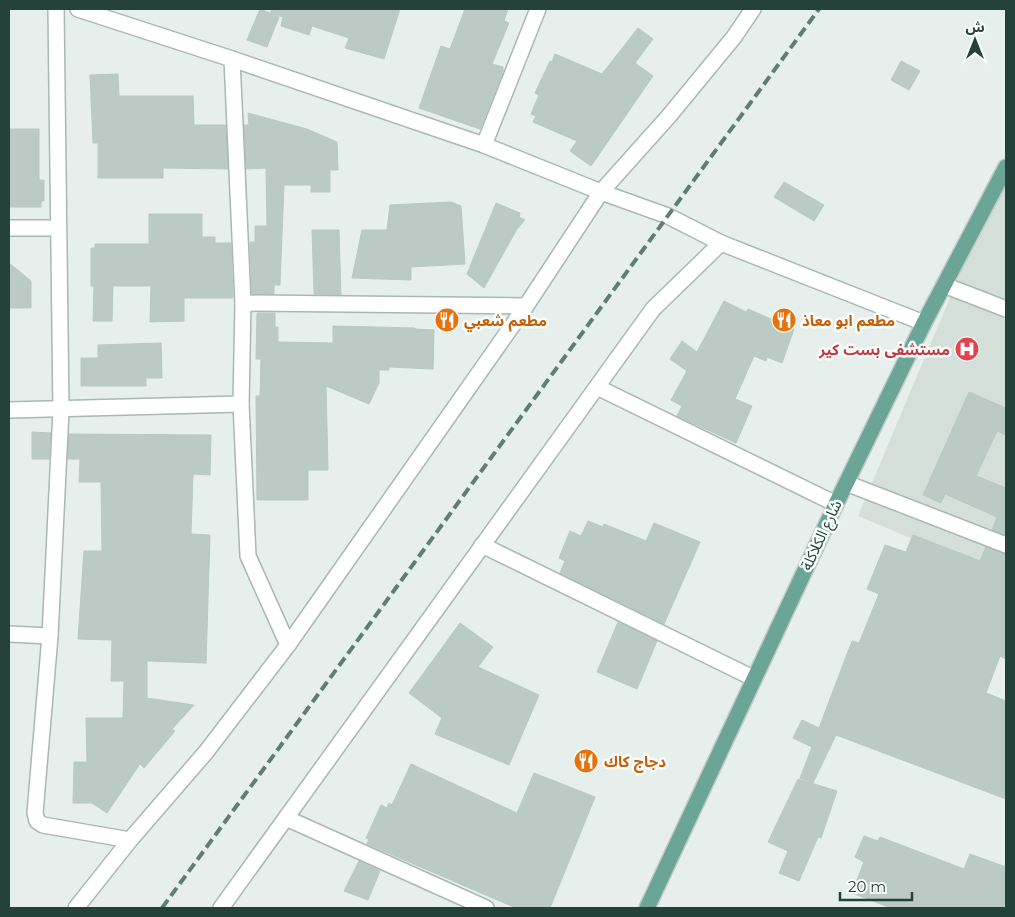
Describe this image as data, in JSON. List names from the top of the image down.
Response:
{
  "streets": {
    "main road": ["شارع الكلاكلة"]
  },
  "places": {
    "restaurant": ["مطعم شعبي", "مطعم ابو معاذ", "دجاج كاك"],
    "hospital": ["مستشفى بست كير"]
  },
  "scale_bar": "20 m",
  "north": "top"
}
